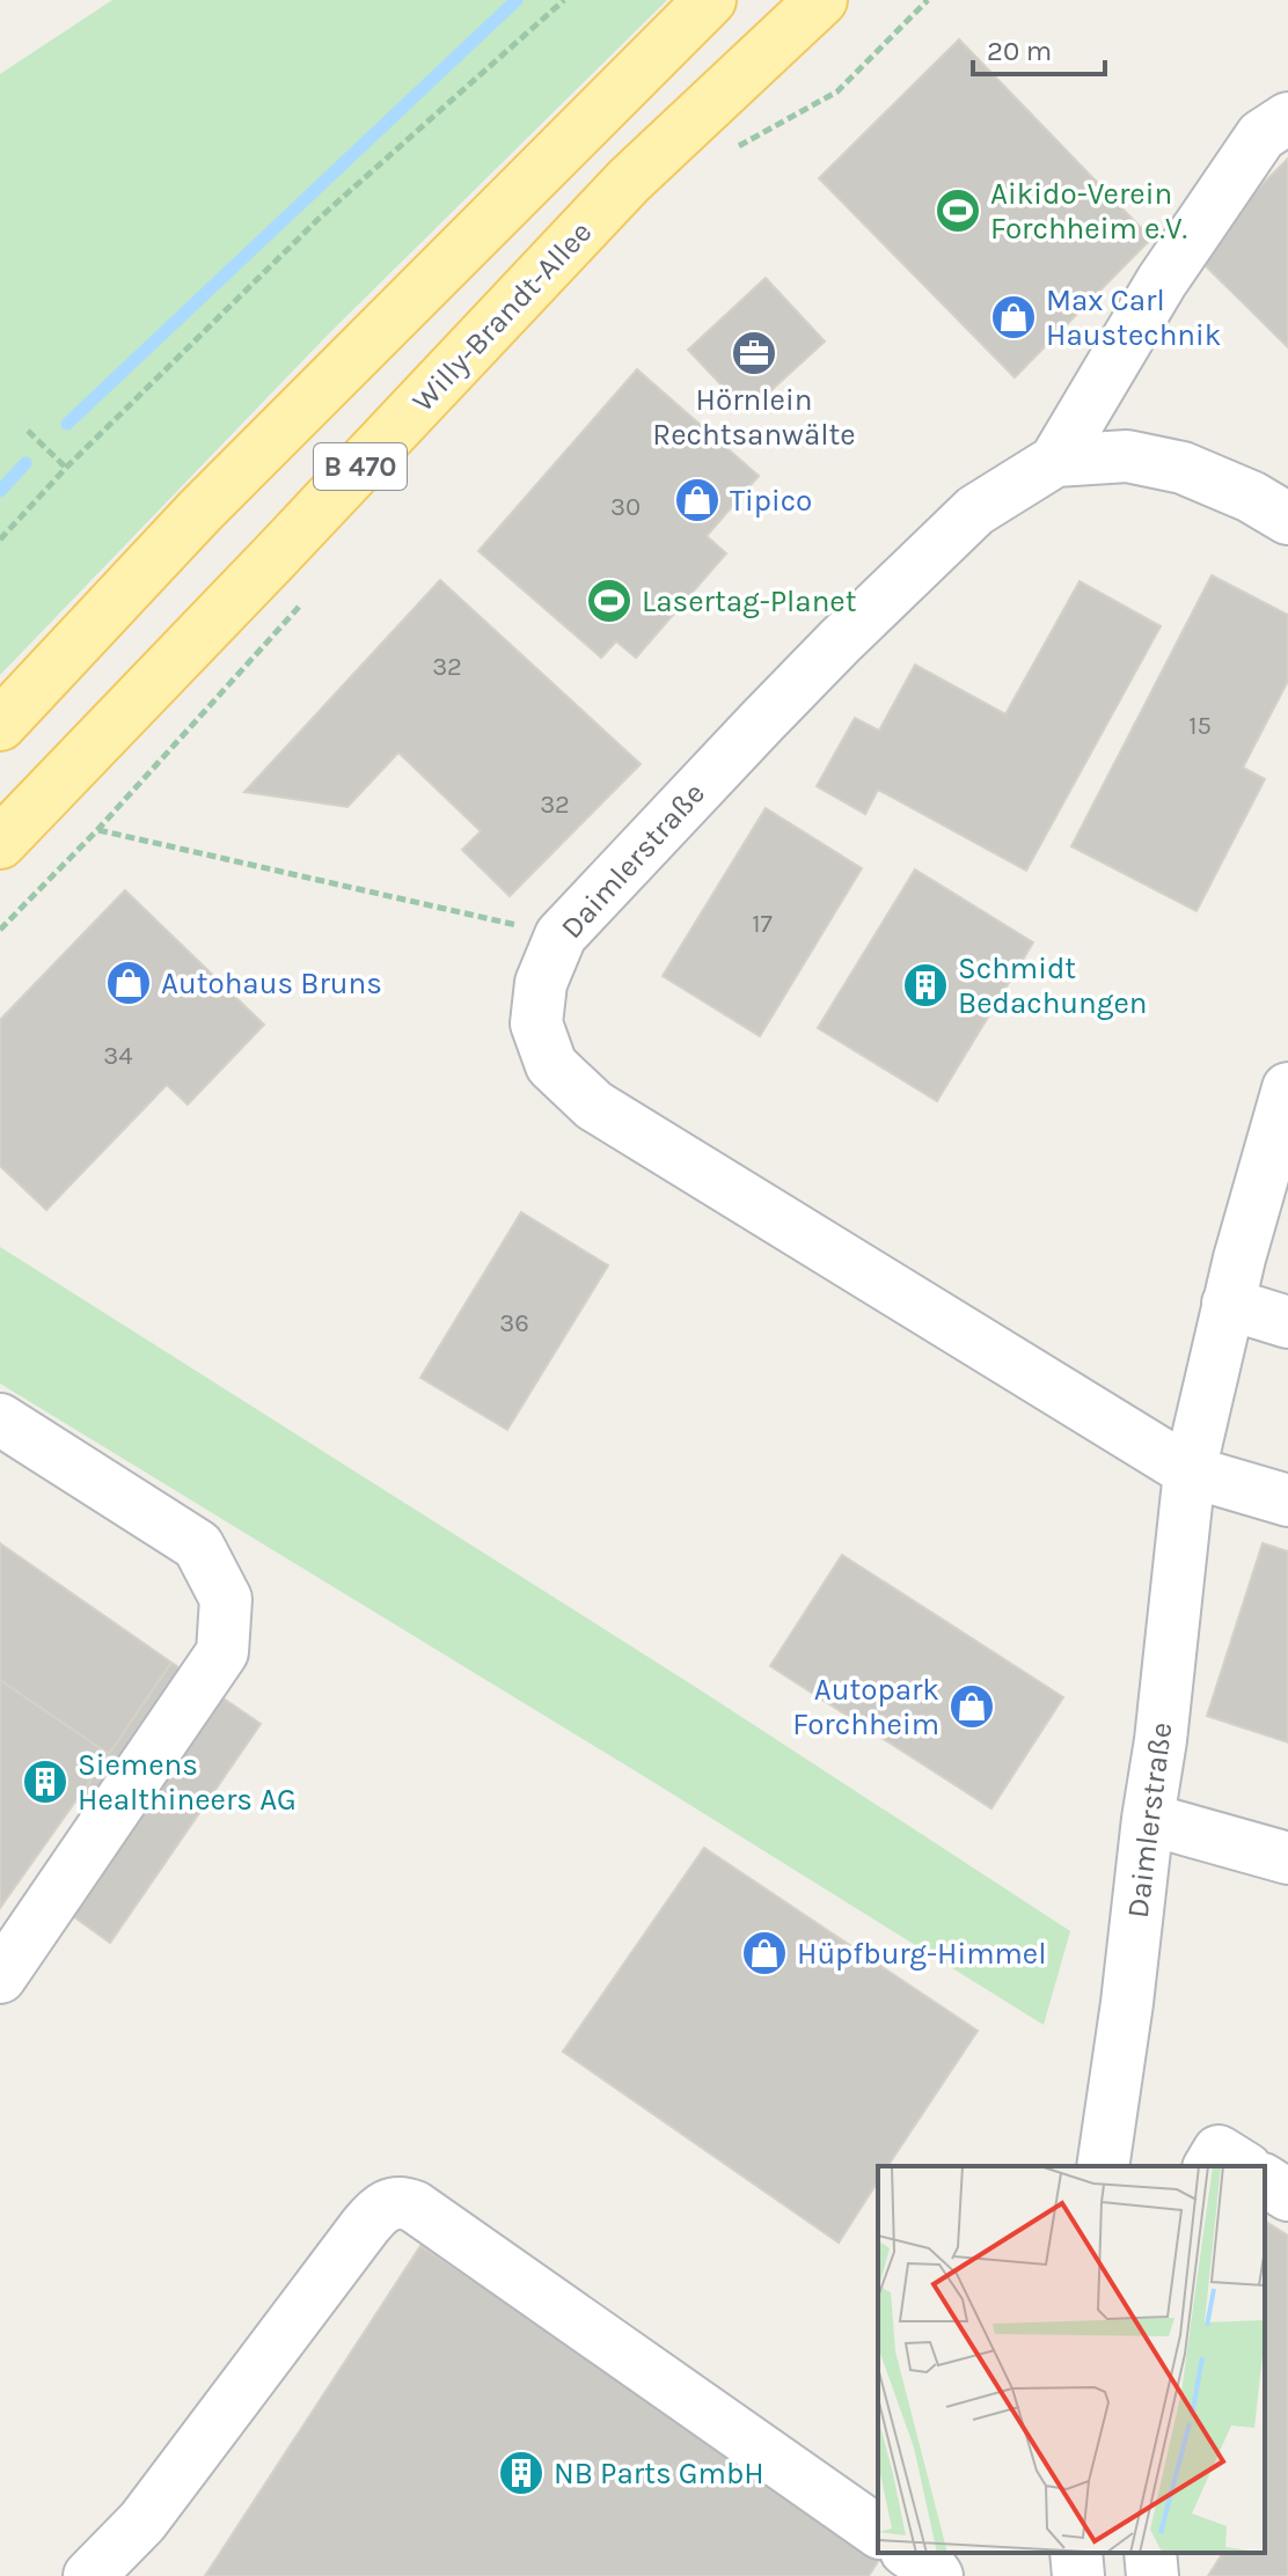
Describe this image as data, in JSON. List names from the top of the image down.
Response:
{
  "streets": {
    "main road": ["Willy-Brandt-Allee", "B 470"],
    "street": ["Daimlerstraße"]
  },
  "places": {
    "sports": ["Aikido-Verein Forchheim e.V.", "Lasertag-Planet"],
    "shop": [
      "Max Carl Haustechnik",
      "Tipico",
      "Autohaus Bruns",
      "Autopark Forchheim",
      "Hüpfburg-Himmel"
    ],
    "office": ["Hörnlein Rechtsanwälte"],
    "building": ["Schmidt Bedachungen", "Siemens Healthineers AG", "NB Parts GmbH"]
  },
  "house_numbers": [
    "30",
    "32",
    "15",
    "32",
    "17",
    "34",
    "36"
  ],
  "scale_bar": "20 m"
}
